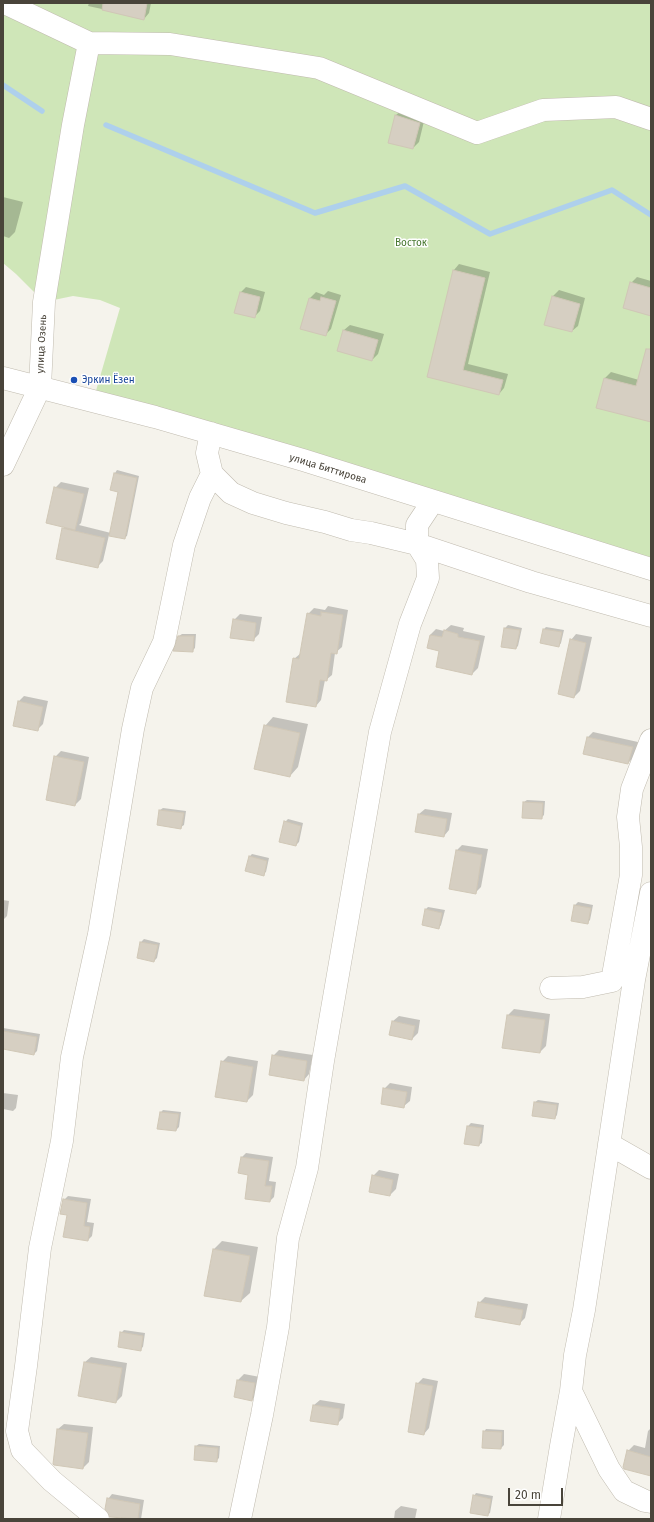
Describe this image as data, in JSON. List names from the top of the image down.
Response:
{
  "streets": {
    "street": ["улица Озень", "улица Биттирова"]
  },
  "crossings": [
    ["улица Озень", "улица Биттирова"]
  ],
  "parks": ["Восток"],
  "places": ["Эркин Ёзен"],
  "scale_bar": "20 m"
}
